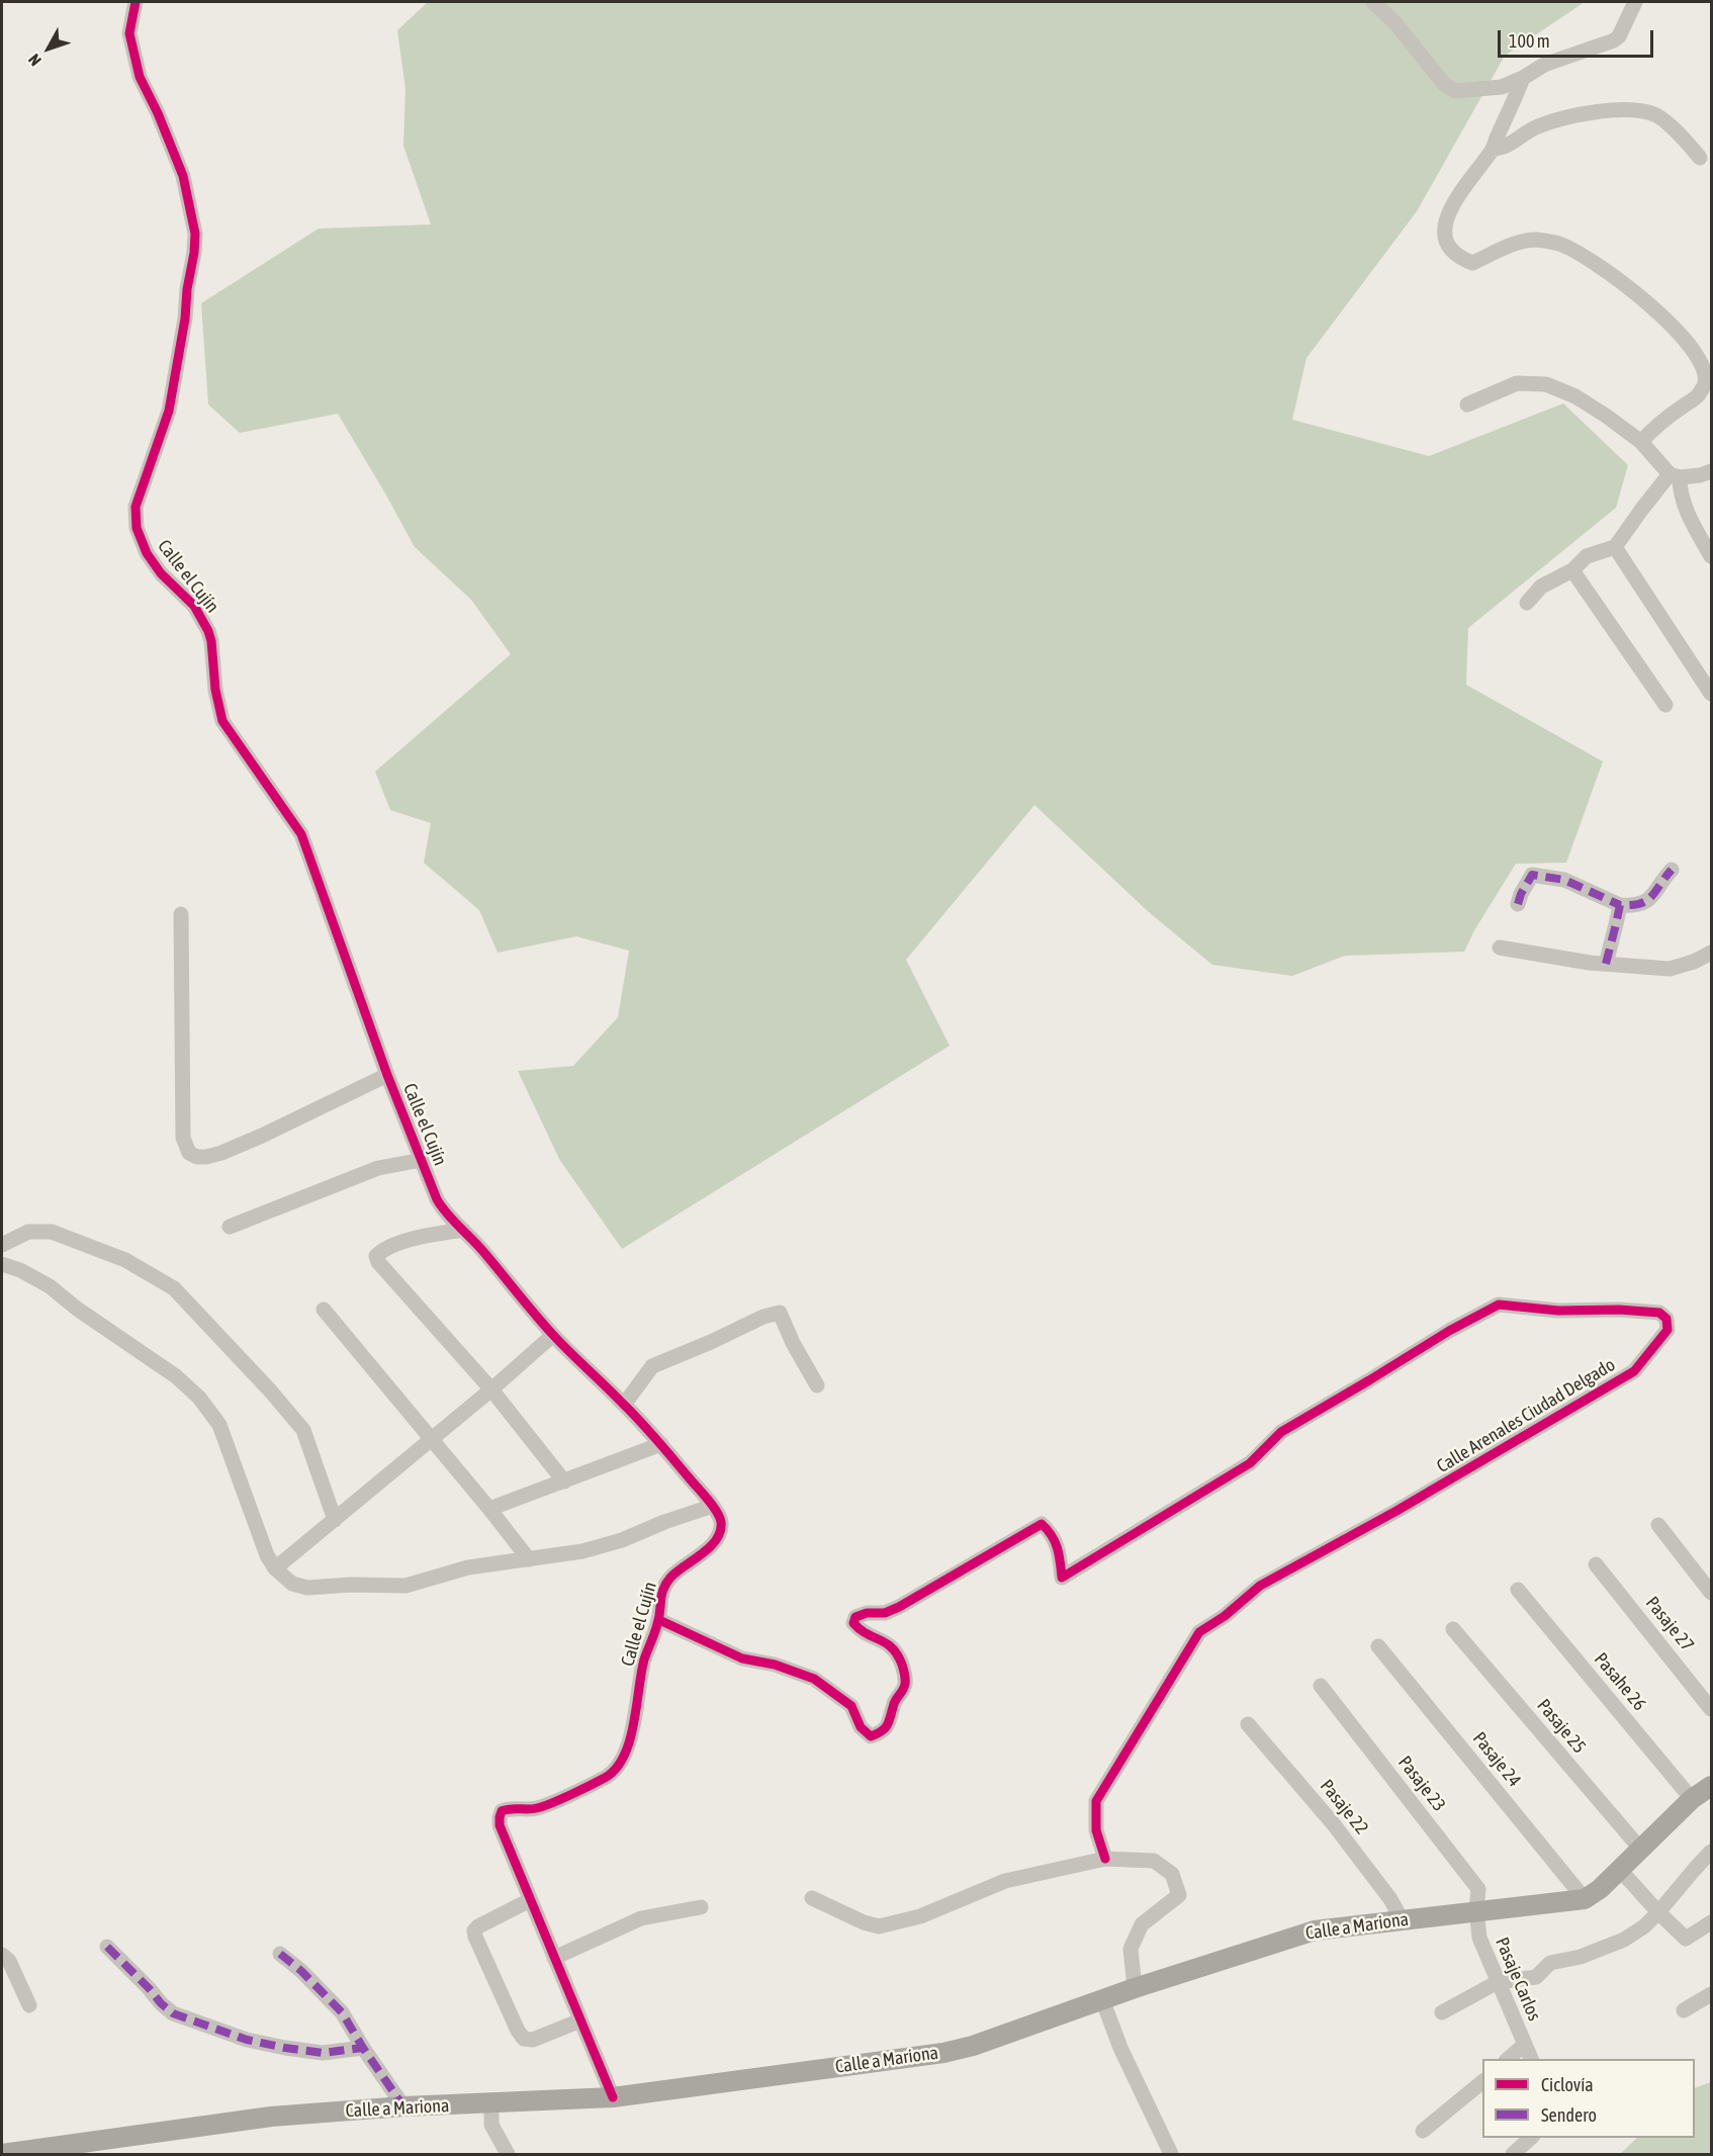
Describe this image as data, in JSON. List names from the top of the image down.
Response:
{
  "streets": {
    "main road": ["Calle a Mariona"],
    "street": [
      "Calle el Cujín",
      "Calle Arenales Ciudad Delgado",
      "Pasaje 27",
      "Pasahe 26",
      "Pasaje 25",
      "Pasaje 24",
      "Pasaje 23",
      "Pasaje 22",
      "Pasaje Carlos"
    ]
  },
  "crossings": [
    ["Calle el Cujín", "Calle Arenales Ciudad Delgado"],
    ["Calle el Cujín", "Calle a Mariona"],
    ["Pasaje 24", "Calle a Mariona"],
    ["Pasaje 23", "Calle a Mariona"],
    ["Pasaje 23", "Pasaje Carlos"],
    ["Pasaje 22", "Calle a Mariona"],
    ["Calle a Mariona", "Pasaje Carlos"]
  ],
  "legend": ["Ciclovía", "Sendero"],
  "scale_bar": "100 m",
  "north": "bottom left"
}
